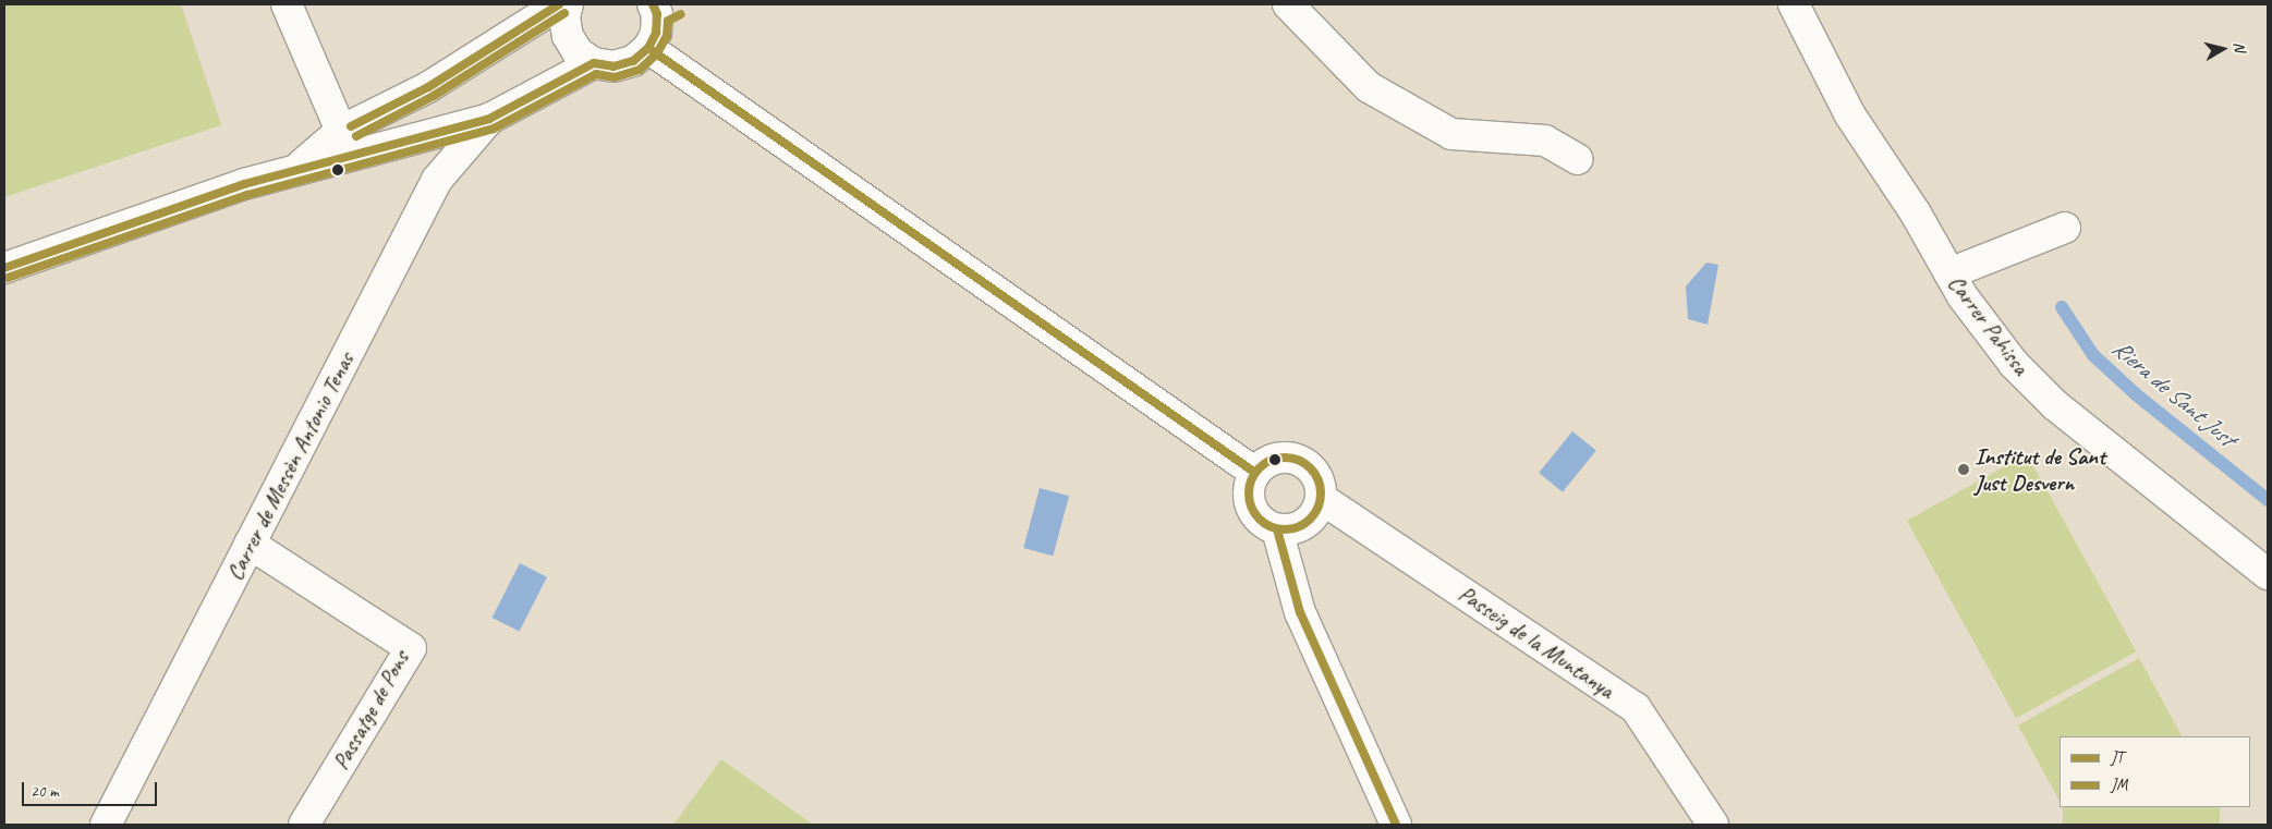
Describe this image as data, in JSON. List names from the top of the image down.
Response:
{
  "streets": {
    "street": [
      "Carrer Pahissa",
      "Carrer de Messèn Antonio Tenas",
      "Passeig de la Muntanya",
      "Passatge de Pons"
    ]
  },
  "crossings": [
    ["Carrer de Messèn Antonio Tenas", "Passatge de Pons"]
  ],
  "water": ["Riera de Sant Just"],
  "places": ["Institut de Sant Just Desvern"],
  "lines": ["transit line JT", "transit line JM"],
  "legend": ["JT", "JM"],
  "scale_bar": "20 m",
  "north": "right"
}
